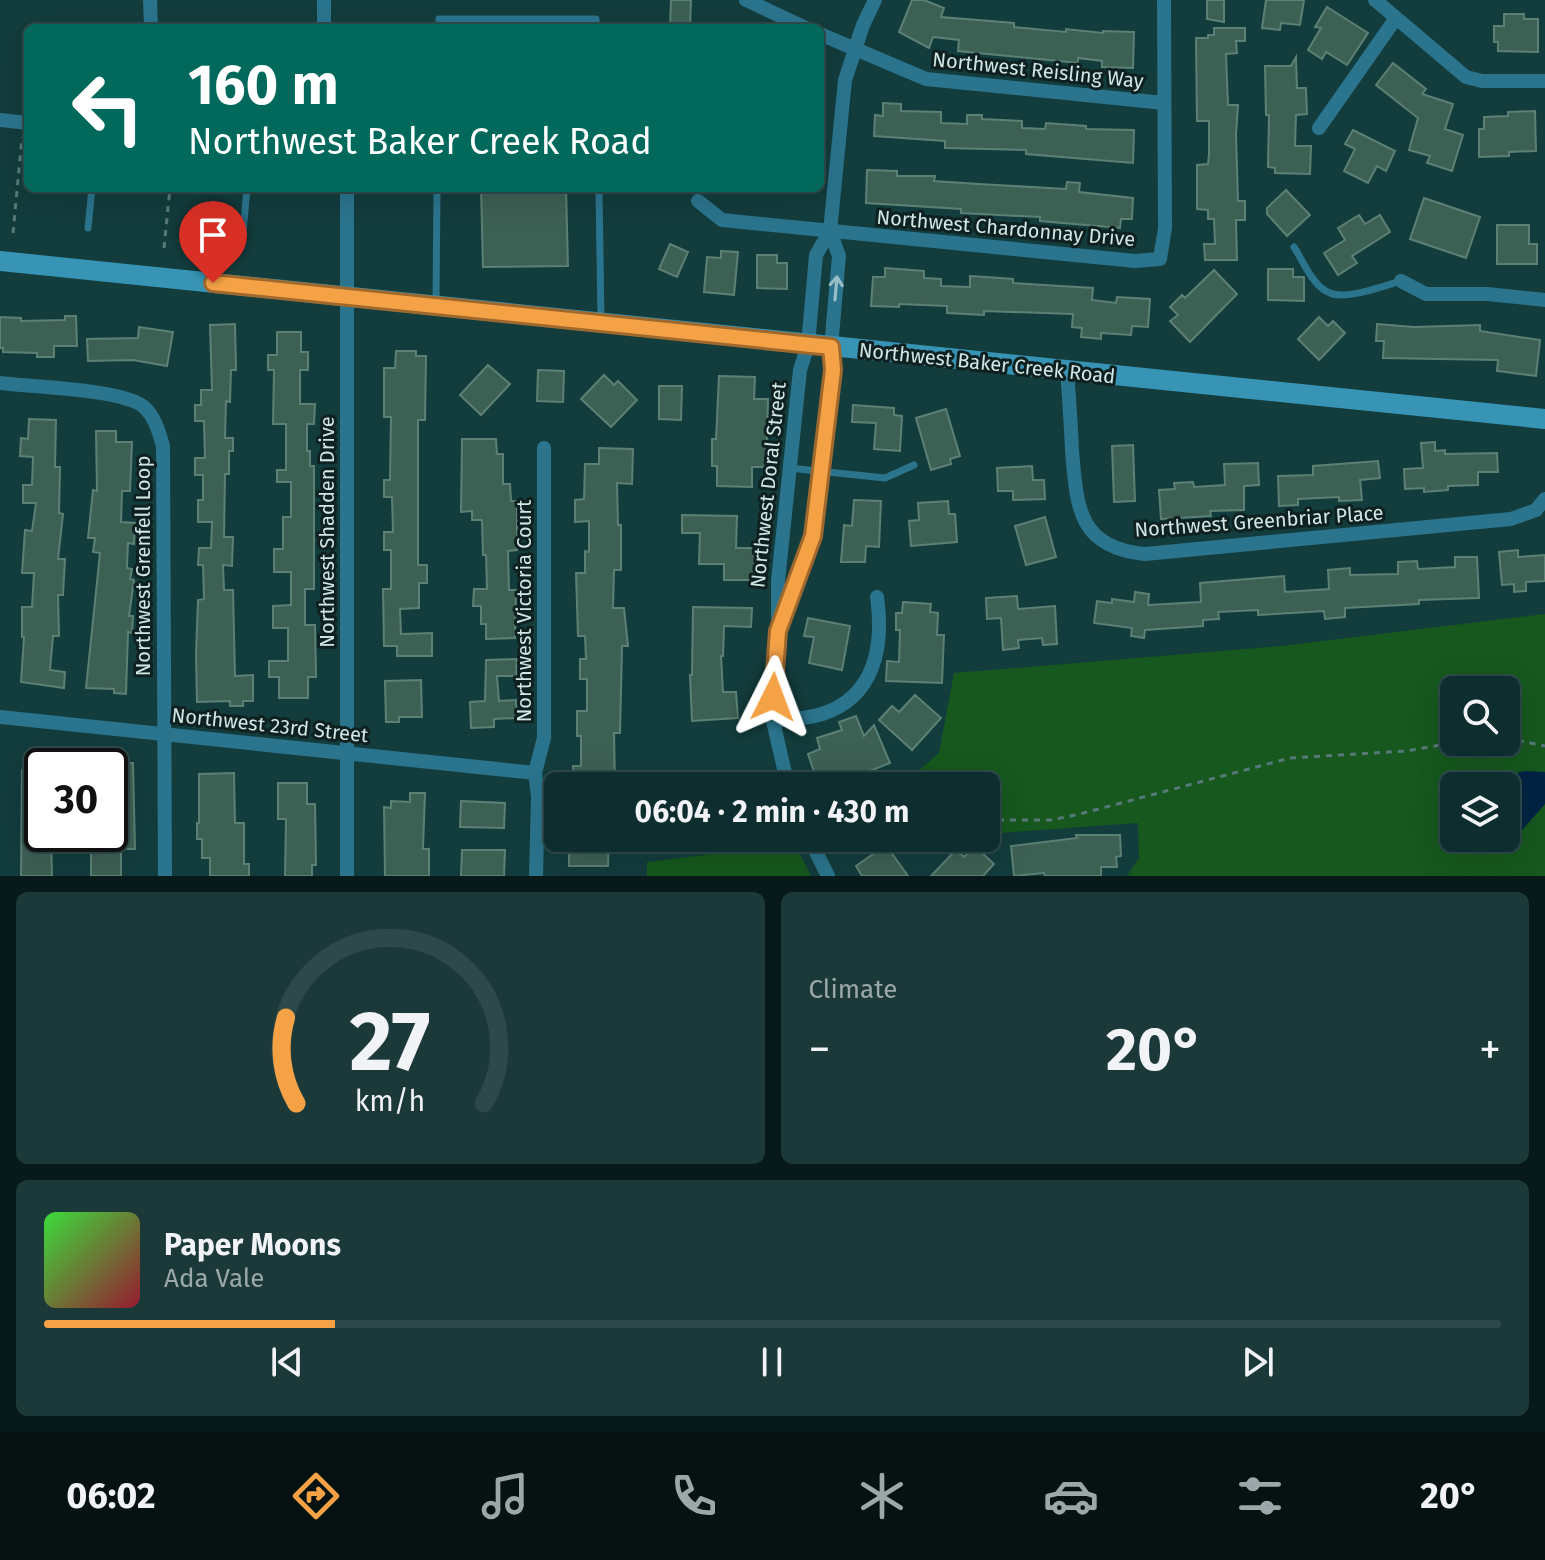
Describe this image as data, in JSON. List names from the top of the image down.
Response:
{
  "streets": {
    "main road": ["Northwest Baker Creek Road"],
    "street": [
      "Northwest Reisling Way",
      "Northwest Chardonnay Drive",
      "Northwest Doral Street",
      "Northwest Greenbriar Place",
      "Northwest Shadden Drive",
      "Northwest Grenfell Loop",
      "Northwest Victoria Court",
      "Northwest 23rd Street"
    ]
  },
  "crossings": [
    ["Northwest Reisling Way", "Northwest Chardonnay Drive"],
    ["Northwest Chardonnay Drive", "Northwest Doral Street"],
    ["Northwest Baker Creek Road", "Northwest Doral Street"],
    ["Northwest Baker Creek Road", "Northwest Greenbriar Place"],
    ["Northwest Baker Creek Road", "Northwest Shadden Drive"],
    ["Northwest Shadden Drive", "Northwest 23rd Street"],
    ["Northwest Grenfell Loop", "Northwest 23rd Street"],
    ["Northwest Victoria Court", "Northwest 23rd Street"]
  ],
  "page": {
    "turn": ["160 m", "Northwest Baker Creek Road"],
    "limit": "30",
    "trip": "06:04 · 2 min · 430 m",
    "tile": "Climate",
    "heat": ["−", "20°", "+"],
    "song": ["Paper Moons", "Ada Vale"],
    "tabs": ["06:02", "20°"],
    "gauge": ["27", "km/h"]
  }
}
